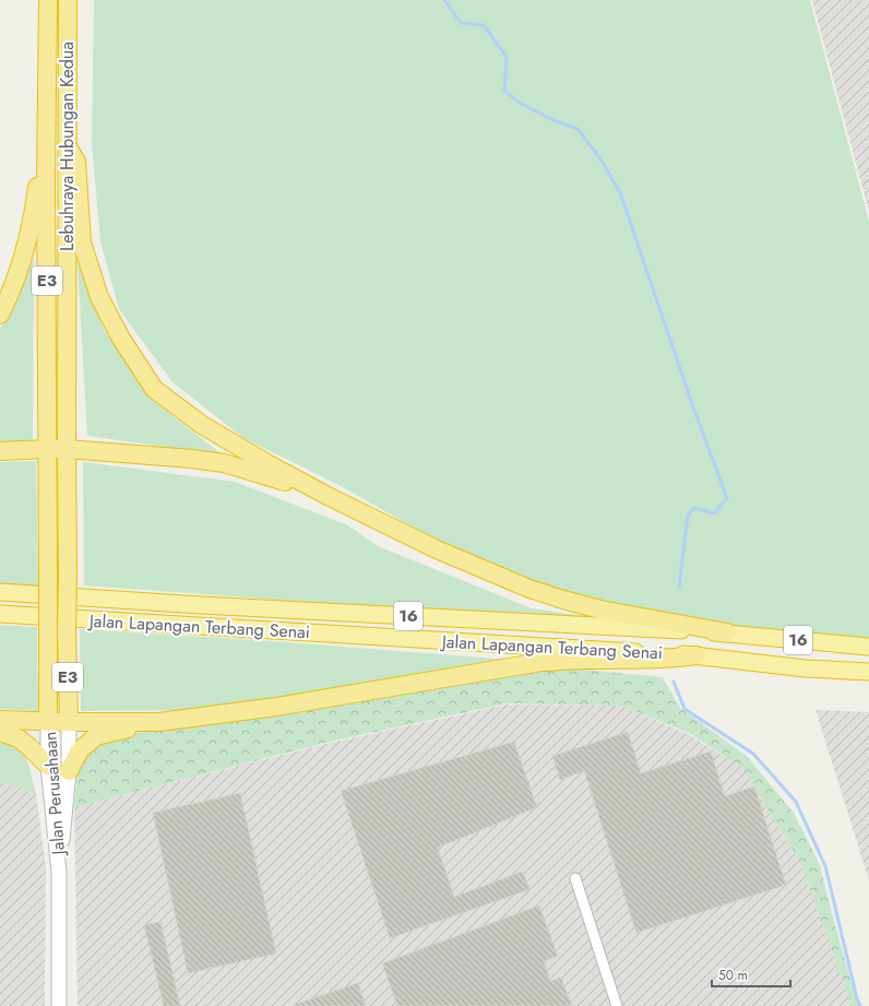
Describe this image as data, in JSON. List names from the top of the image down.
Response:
{
  "streets": {
    "highway": [
      "Lebuhraya Hubungan Kedua",
      "E3",
      "16",
      "Jalan Lapangan Terbang Senai"
    ],
    "main road": ["Jalan Perusahaan"]
  },
  "crossings": [
    ["Lebuhraya Hubungan Kedua", "E3"],
    ["E3", "Jalan Perusahaan"]
  ],
  "scale_bar": "50 m"
}
